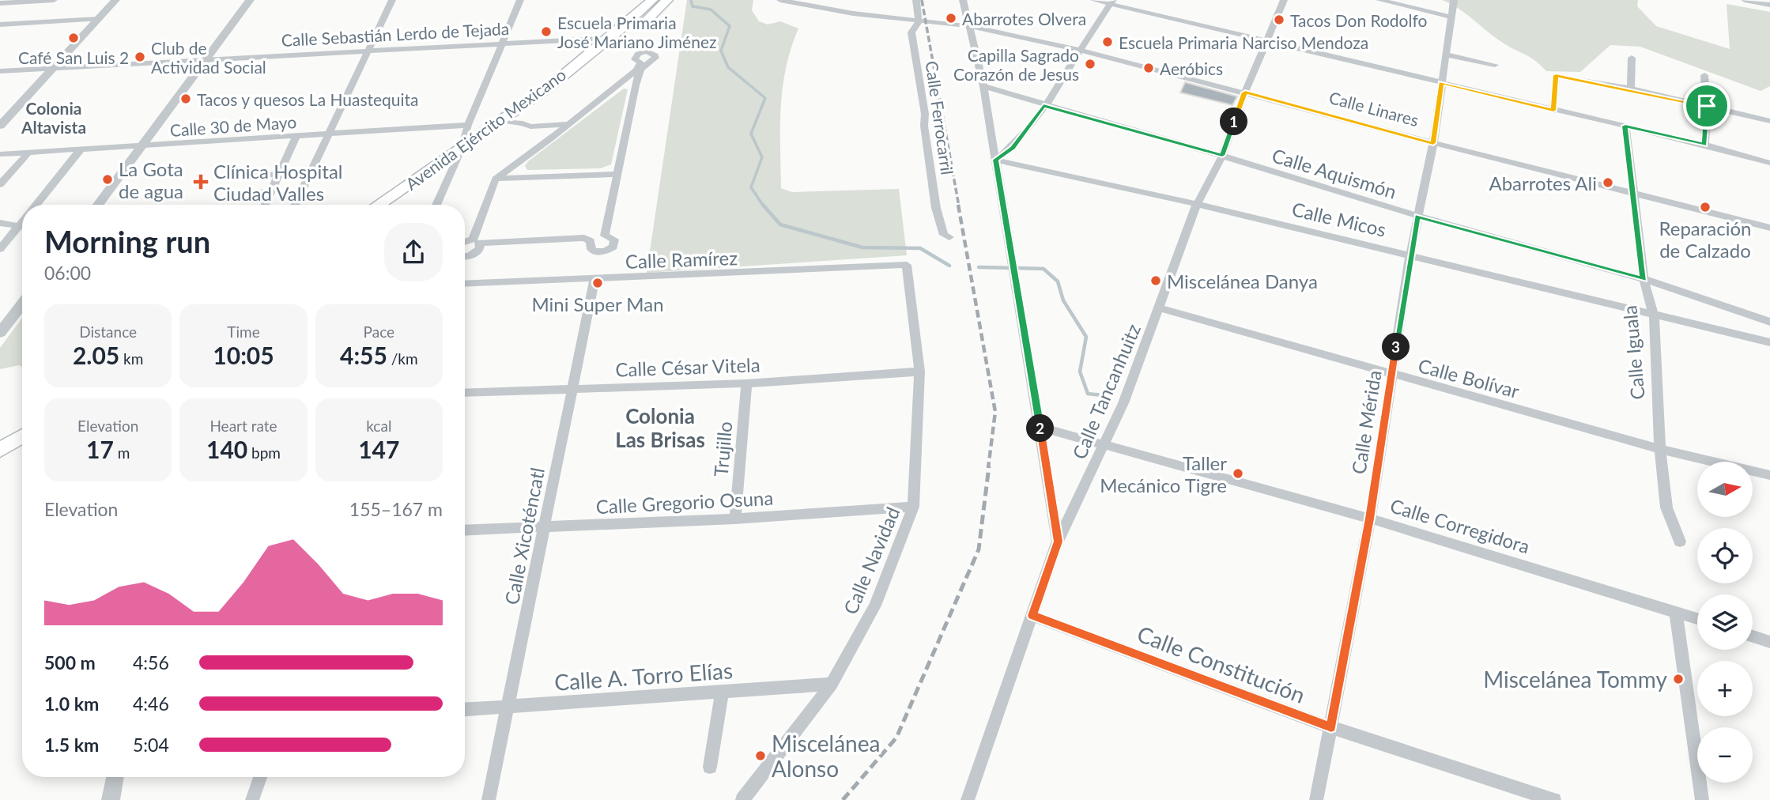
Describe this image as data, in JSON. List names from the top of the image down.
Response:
{
  "streets": {
    "main road": ["Avenida Ejército Mexicano"],
    "street": [
      "Calle Sebastián Lerdo de Tejada",
      "Calle Linares",
      "Calle Ferrocarril",
      "Calle 30 de Mayo",
      "Calle Aquismón",
      "Calle Micos",
      "Calle Ramírez",
      "Calle Iguala",
      "Calle César Vitela",
      "Calle Bolívar",
      "Calle Tancanhuitz",
      "Calle Mérida",
      "Trujillo",
      "Calle Gregorio Osuna",
      "Calle Corregidora",
      "Calle Xicoténcatl",
      "Calle Navidad",
      "Calle Constitución",
      "Calle A. Torro Elías"
    ]
  },
  "crossings": [
    ["Calle Sebastián Lerdo de Tejada", "Avenida Ejército Mexicano"],
    ["Calle Linares", "Calle Ferrocarril"],
    ["Calle Linares", "Calle Iguala"],
    ["Calle Linares", "Calle Tancanhuitz"],
    ["Calle Linares", "Calle Mérida"],
    ["Calle Aquismón", "Calle Iguala"],
    ["Calle Aquismón", "Calle Tancanhuitz"],
    ["Calle Aquismón", "Calle Mérida"],
    ["Calle Micos", "Calle Iguala"],
    ["Calle Micos", "Calle Tancanhuitz"],
    ["Calle Micos", "Calle Mérida"],
    ["Calle Ramírez", "Calle Xicoténcatl"],
    ["Calle Ramírez", "Calle Navidad"],
    ["Calle Iguala", "Calle Bolívar"],
    ["Calle César Vitela", "Trujillo"],
    ["Calle César Vitela", "Calle Xicoténcatl"],
    ["Calle César Vitela", "Calle Navidad"],
    ["Calle Bolívar", "Calle Tancanhuitz"],
    ["Calle Bolívar", "Calle Mérida"],
    ["Calle Tancanhuitz", "Calle Corregidora"],
    ["Calle Tancanhuitz", "Calle Constitución"],
    ["Calle Mérida", "Calle Corregidora"],
    ["Calle Mérida", "Calle Constitución"],
    ["Trujillo", "Calle Gregorio Osuna"],
    ["Calle Gregorio Osuna", "Calle Xicoténcatl"],
    ["Calle Gregorio Osuna", "Calle Navidad"],
    ["Calle Xicoténcatl", "Calle A. Torro Elías"],
    ["Calle Navidad", "Calle A. Torro Elías"]
  ],
  "districts": ["Colonia Altavista", "Colonia Las Brisas"],
  "places": {
    "other": [
      "Abarrotes Olvera",
      "Tacos Don Rodolfo",
      "Escuela Primaria José Mariano Jiménez",
      "Café San Luis 2",
      "Escuela Primaria Narciso Mendoza",
      "Club de Actividad Social",
      "Capilla Sagrado Corazón de Jesus",
      "Aeróbics",
      "Tacos y quesos La Huastequita",
      "La Gota de agua",
      "Abarrotes Ali",
      "Reparación de Calzado",
      "Miscelánea Danya",
      "Mini Super Man",
      "Taller Mecánico Tigre",
      "Miscelánea Tommy",
      "Miscelánea Alonso"
    ],
    "health": ["Clínica Hospital Ciudad Valles"]
  },
  "north": "right",
  "page": {
    "pins": ["1", "3", "2"],
    "heading": ["Morning run", "06:00"],
    "stats": [
      ["Distance", "2.05 km"],
      ["Time", "10:05"],
      ["Pace", "4:55 /km"],
      ["Elevation", "17 m"],
      ["Heart rate", "140 bpm"],
      ["kcal", "147"]
    ],
    "map_buttons": ["+", "−"],
    "chart": ["Elevation", "155–167 m"],
    "list": [
      {
        "name": "500 m",
        "note": "4:56"
      },
      {
        "name": "1.0 km",
        "note": "4:46"
      },
      {
        "name": "1.5 km",
        "note": "5:04"
      }
    ]
  }
}
